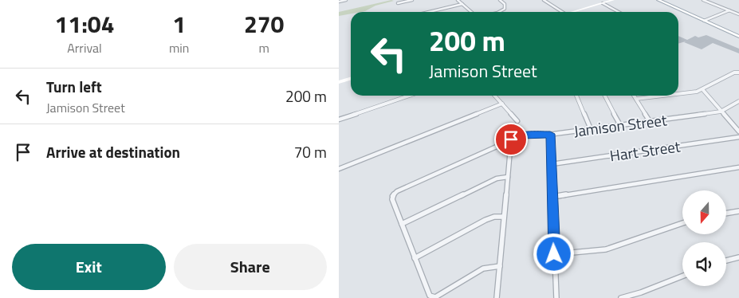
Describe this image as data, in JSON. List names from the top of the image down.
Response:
{
  "streets": {
    "street": ["Jamison Street", "Hart Street"]
  },
  "north": "bottom",
  "page": {
    "eta": [
      "11:04",
      "Arrival",
      "1",
      "min",
      "270",
      "m"
    ],
    "turn": ["200 m", "Jamison Street"],
    "list": [
      {
        "name": "Turn left",
        "note": "Jamison Street",
        "value": "200 m"
      },
      {
        "name": "Arrive at destination",
        "value": "70 m"
      }
    ],
    "buttons": ["Exit", "Share"]
  }
}
